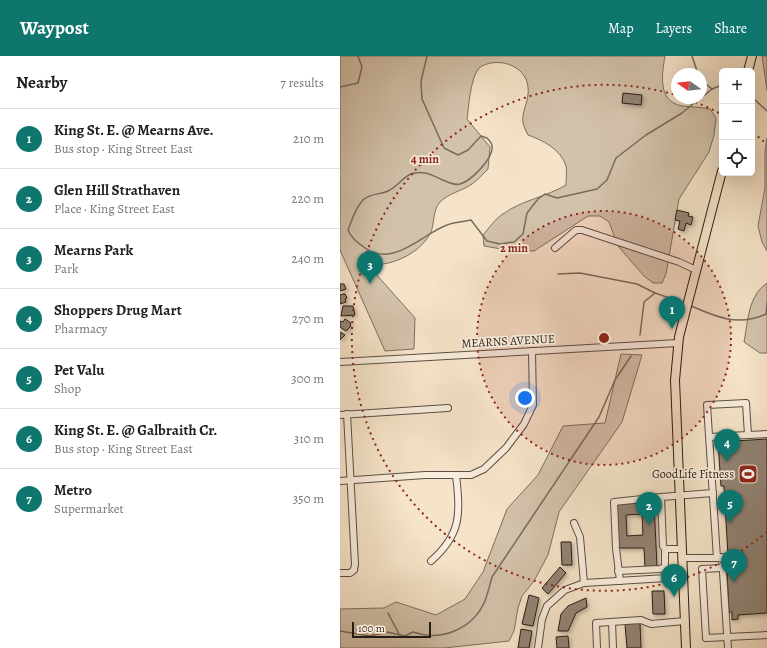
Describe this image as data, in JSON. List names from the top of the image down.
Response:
{
  "streets": {
    "street": ["MEARNS AVENUE"]
  },
  "places": {
    "sports": ["GoodLife Fitness"]
  },
  "scale_bar": "100 m",
  "north": "left",
  "page": {
    "header": "Waypost",
    "nav": ["Map", "Layers", "Share"],
    "heading": ["Nearby", "7 results"],
    "map_buttons": ["+", "−"],
    "list": [
      {
        "mark": "1",
        "name": "King St. E. @ Mearns Ave.",
        "note": "Bus stop · King Street East",
        "value": "210 m"
      },
      {
        "mark": "2",
        "name": "Glen Hill Strathaven",
        "note": "Place · King Street East",
        "value": "220 m"
      },
      {
        "mark": "3",
        "name": "Mearns Park",
        "note": "Park",
        "value": "240 m"
      },
      {
        "mark": "4",
        "name": "Shoppers Drug Mart",
        "note": "Pharmacy",
        "value": "270 m"
      },
      {
        "mark": "5",
        "name": "Pet Valu",
        "note": "Shop",
        "value": "300 m"
      },
      {
        "mark": "6",
        "name": "King St. E. @ Galbraith Cr.",
        "note": "Bus stop · King Street East",
        "value": "310 m"
      },
      {
        "mark": "7",
        "name": "Metro",
        "note": "Supermarket",
        "value": "350 m"
      }
    ],
    "pins": [
      "3",
      "1",
      "4",
      "5",
      "2",
      "7",
      "6"
    ],
    "scale": "100 m"
  },
  "rings": ["4 min", "2 min"]
}
